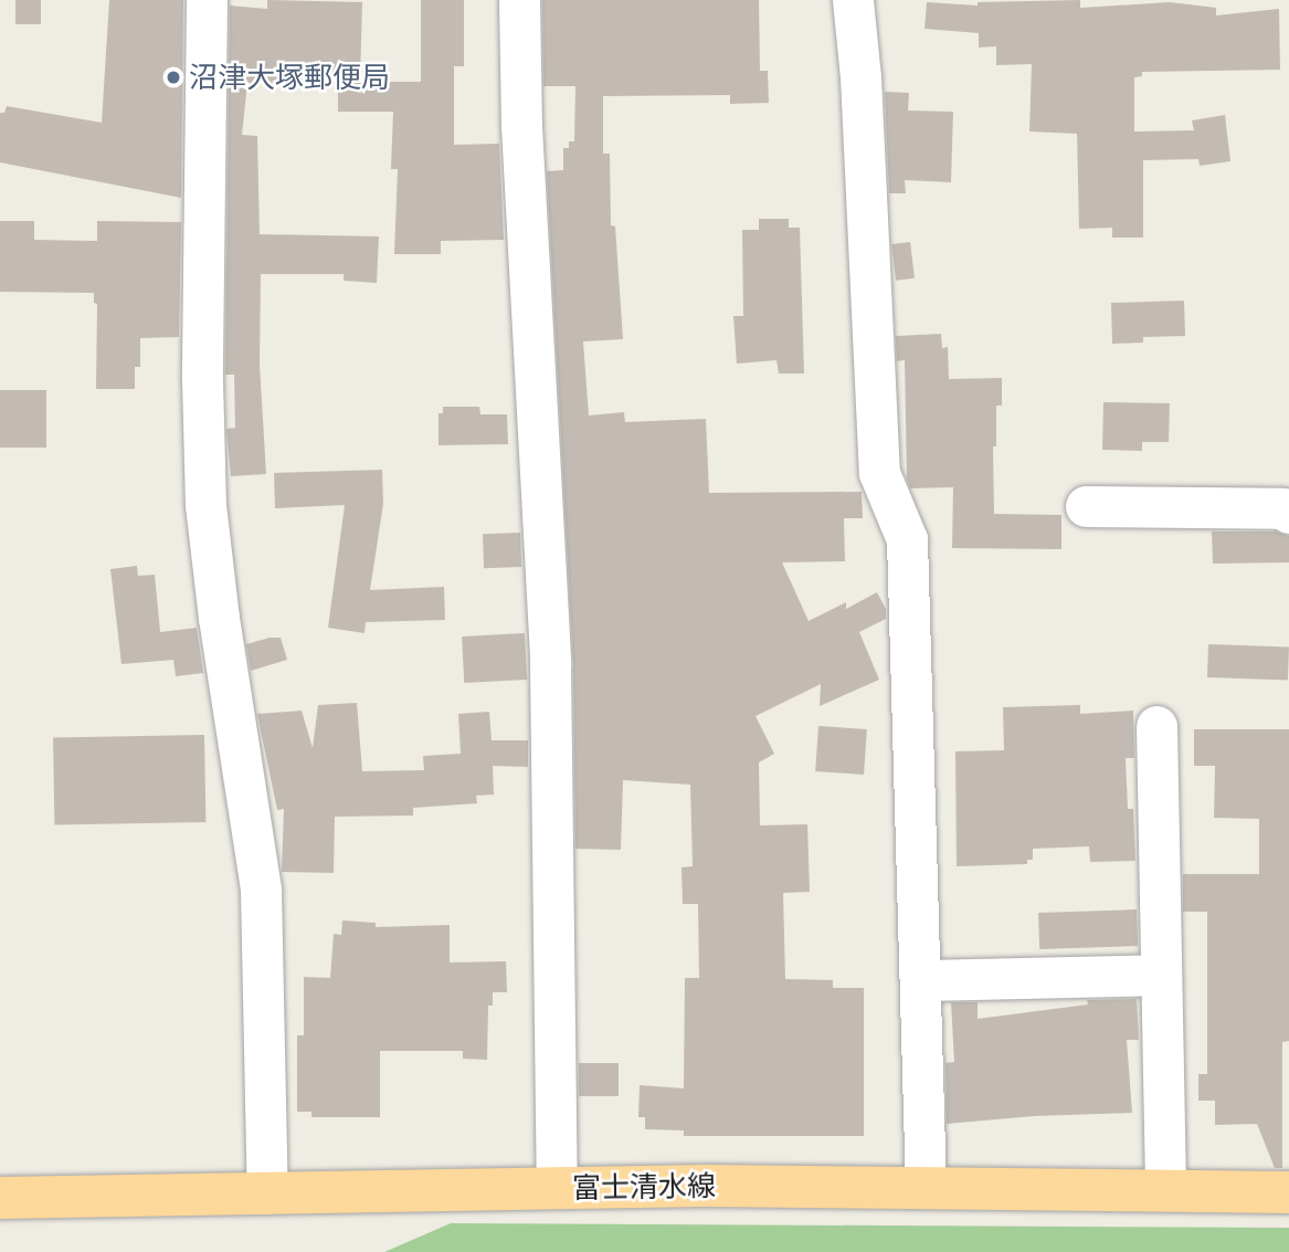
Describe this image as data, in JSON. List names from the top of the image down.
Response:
{
  "streets": {
    "main road": ["富士清水線"]
  },
  "places": ["沼津大塚郵便局"]
}
